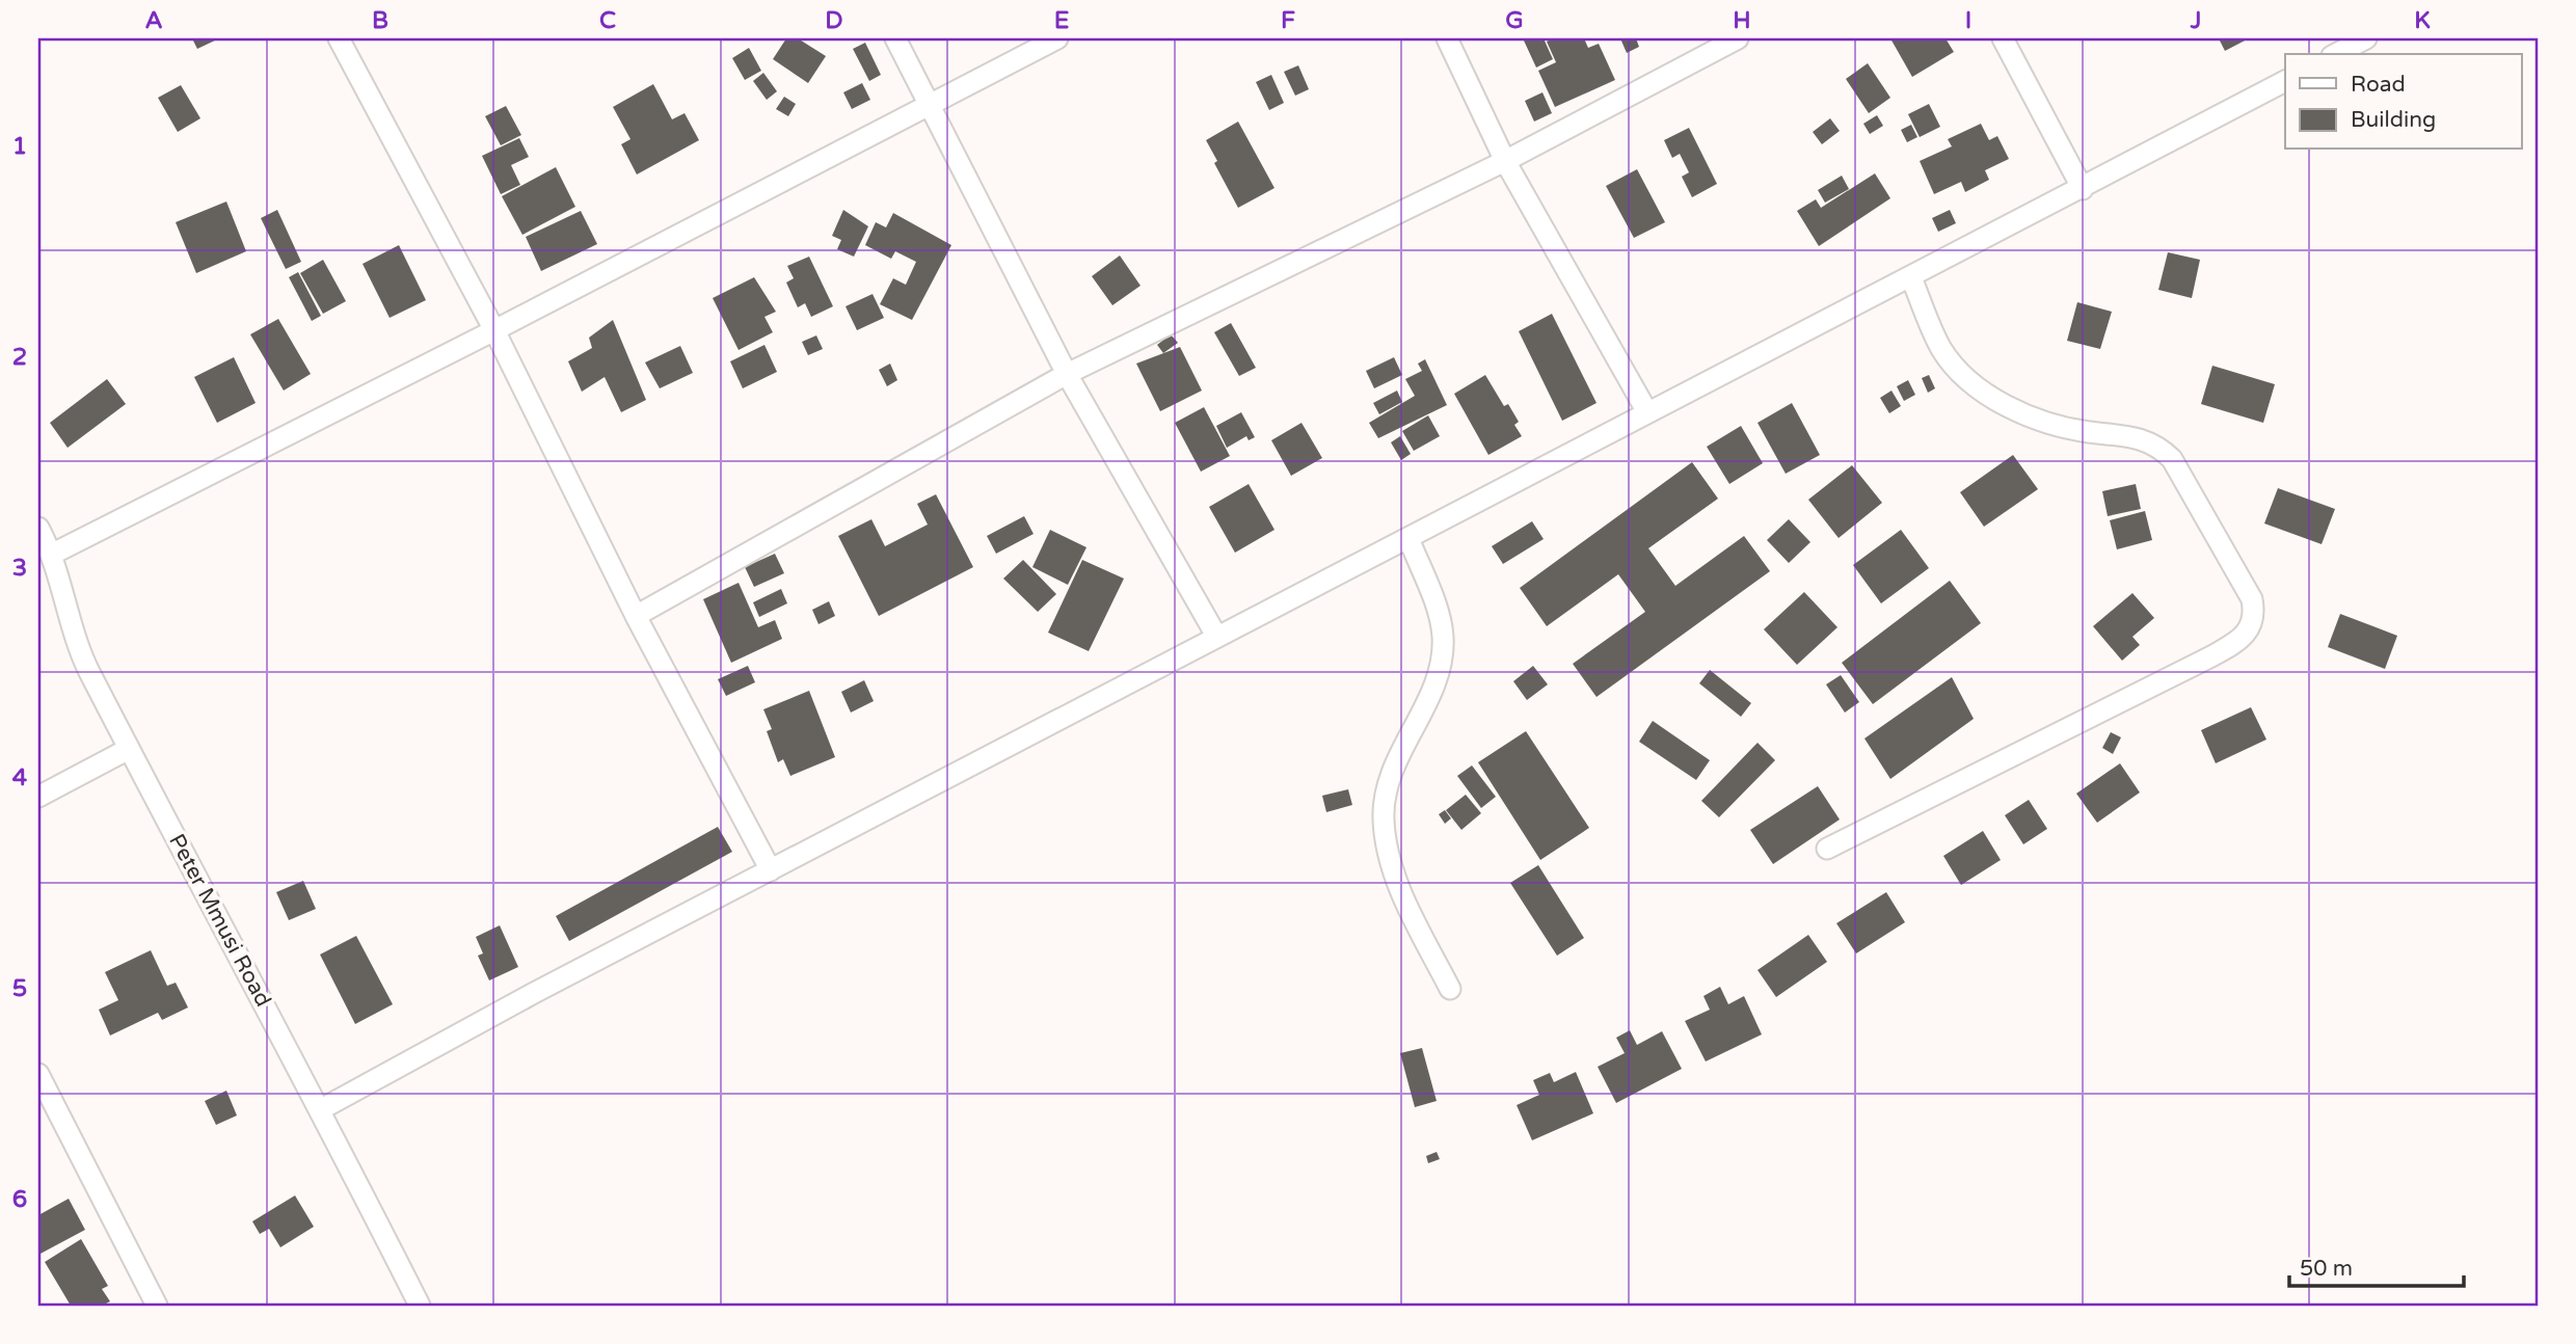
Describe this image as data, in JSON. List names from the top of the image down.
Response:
{
  "streets": {
    "street": ["Peter Mmusi Road"]
  },
  "legend": ["Road", "Building"],
  "scale_bar": "50 m",
  "grid": {
    "columns": [
      "A",
      "B",
      "C",
      "D",
      "E",
      "F",
      "G",
      "H",
      "I",
      "J",
      "K"
    ],
    "rows": [
      "1",
      "2",
      "3",
      "4",
      "5",
      "6"
    ]
  }
}
